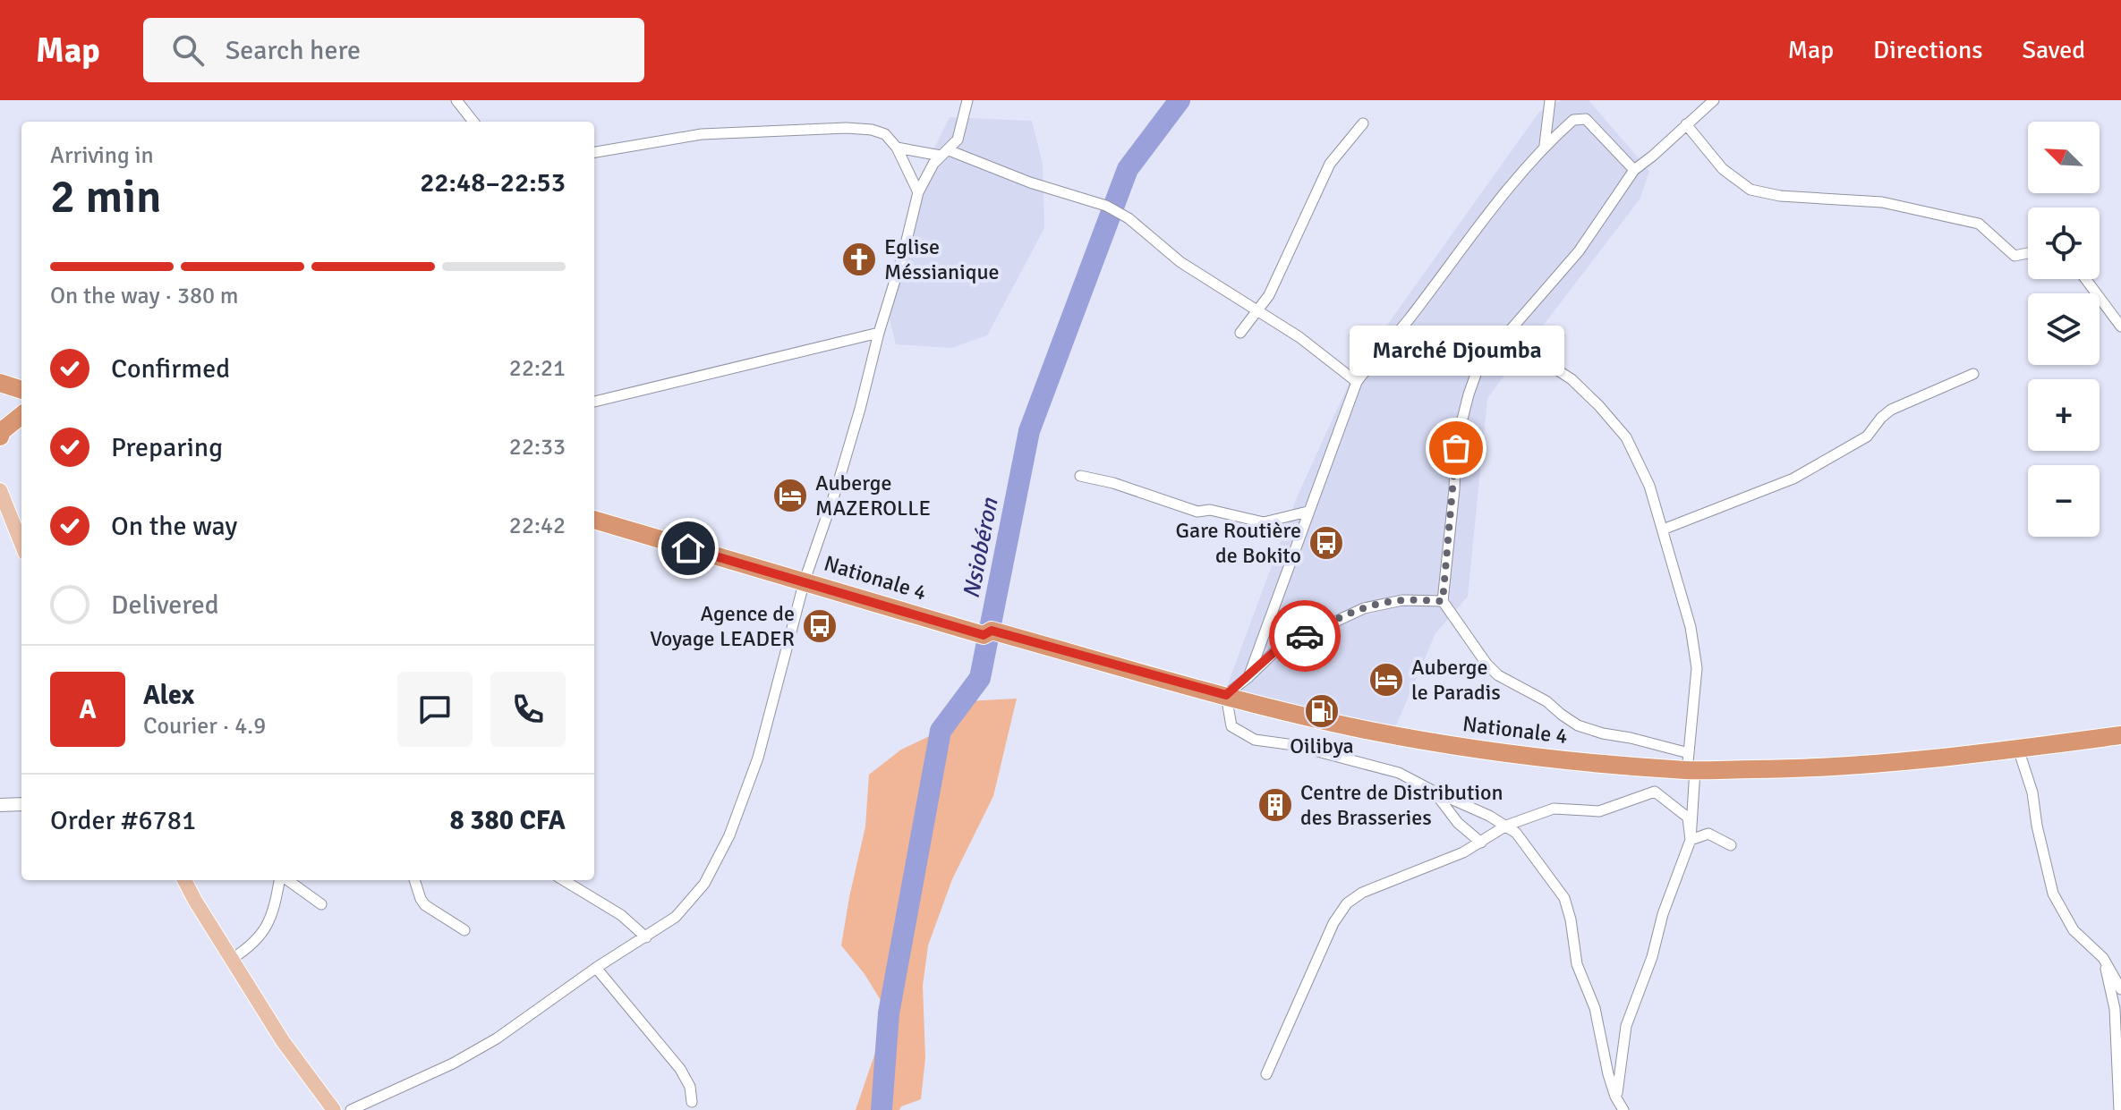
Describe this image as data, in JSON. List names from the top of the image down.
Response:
{
  "streets": {
    "highway": ["Nationale 4"]
  },
  "water": ["Nsiobéron"],
  "places": {
    "church": ["Eglise Méssianique"],
    "other": ["Marché Djoumba"],
    "hotel": ["Auberge MAZEROLLE", "Auberge le Paradis"],
    "bus stop": ["Gare Routière de Bokito", "Agence de Voyage LEADER"],
    "fuel station": ["Oilibya"],
    "building": ["Centre de Distribution des Brasseries"]
  },
  "north": "top left",
  "page": {
    "header": "Map",
    "search": "Search here",
    "nav": ["Map", "Directions", "Saved"],
    "map_buttons": ["+", "−"],
    "heading": ["2 min", "Arriving in", "22:48–22:53"],
    "panel": [
      "Alex",
      "Courier · 4.9",
      "Order #6781",
      "8 380 CFA"
    ],
    "bar": "On the way · 380 m",
    "bubble": "Marché Djoumba",
    "list": [
      ["Confirmed", "22:21"],
      ["Preparing", "22:33"],
      ["On the way", "22:42"],
      "Delivered"
    ],
    "round": "A"
  }
}
